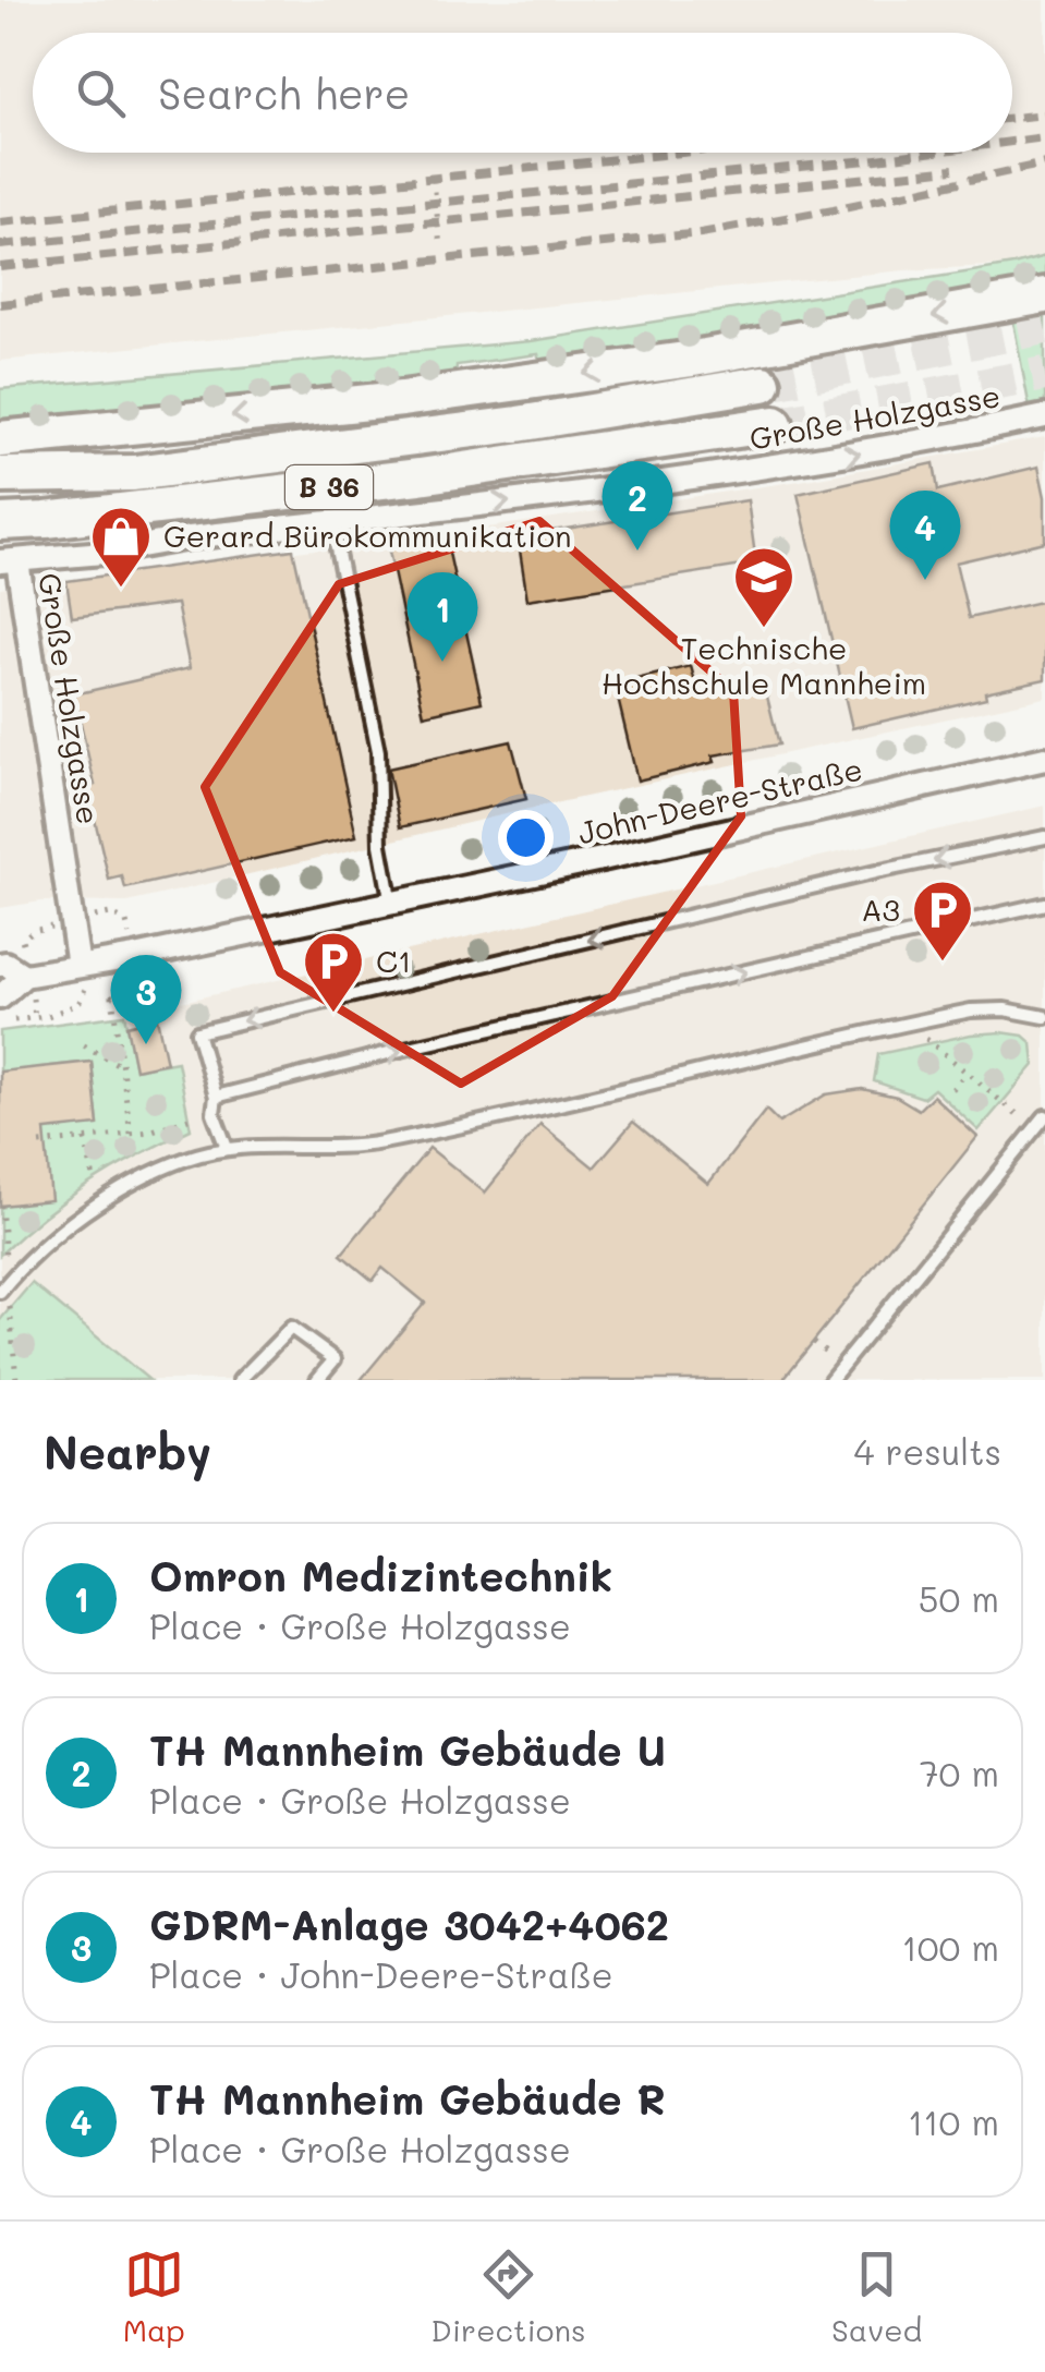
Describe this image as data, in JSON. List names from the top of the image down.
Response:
{
  "streets": {
    "main road": ["B 36"],
    "street": ["Große Holzgasse", "John-Deere-Straße"]
  },
  "crossings": [
    ["Große Holzgasse", "John-Deere-Straße"]
  ],
  "one_way": ["Große Holzgasse"],
  "places": {
    "shop": ["Gerard Bürokommunikation"],
    "school or university": ["Technische Hochschule Mannheim"],
    "parking": ["A3", "C1"]
  },
  "page": {
    "search": "Search here",
    "pins": [
      "2",
      "4",
      "1",
      "3"
    ],
    "heading": ["Nearby", "4 results"],
    "list": [
      {
        "mark": "1",
        "name": "Omron Medizintechnik",
        "note": "Place · Große Holzgasse",
        "value": "50 m"
      },
      {
        "mark": "2",
        "name": "TH Mannheim Gebäude U",
        "note": "Place · Große Holzgasse",
        "value": "70 m"
      },
      {
        "mark": "3",
        "name": "GDRM-Anlage 3042+4062",
        "note": "Place · John-Deere-Straße",
        "value": "100 m"
      },
      {
        "mark": "4",
        "name": "TH Mannheim Gebäude R",
        "note": "Place · Große Holzgasse",
        "value": "110 m"
      }
    ],
    "nav": ["Map", "Directions", "Saved"]
  }
}
